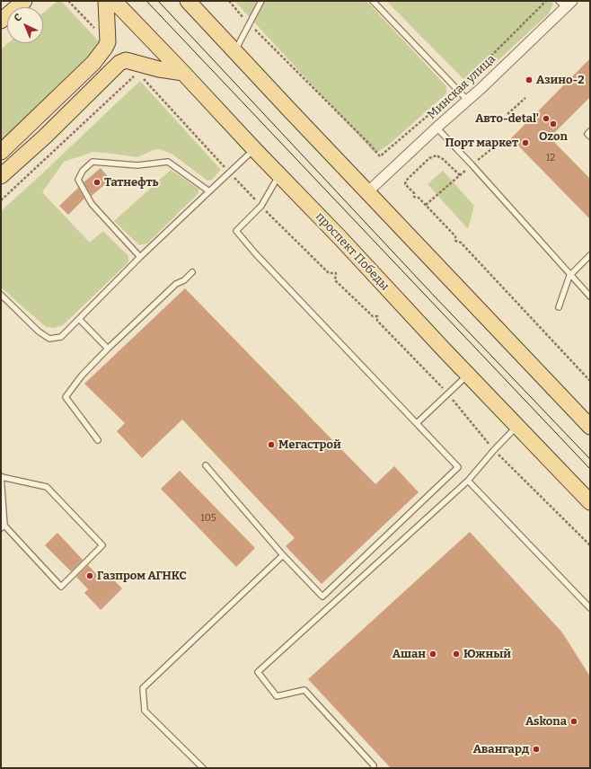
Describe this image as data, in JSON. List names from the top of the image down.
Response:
{
  "streets": {
    "main road": ["проспект Победы"],
    "street": ["Минская улица"]
  },
  "places": [
    "Азино-2",
    "Авто-detal'",
    "Ozon",
    "Порт маркет",
    "Татнефть",
    "Мегастрой",
    "Газпром АГНКС",
    "Ашан",
    "Южный",
    "Askona",
    "Авангард"
  ],
  "house_numbers": ["12", "105"],
  "north": "top left"
}
